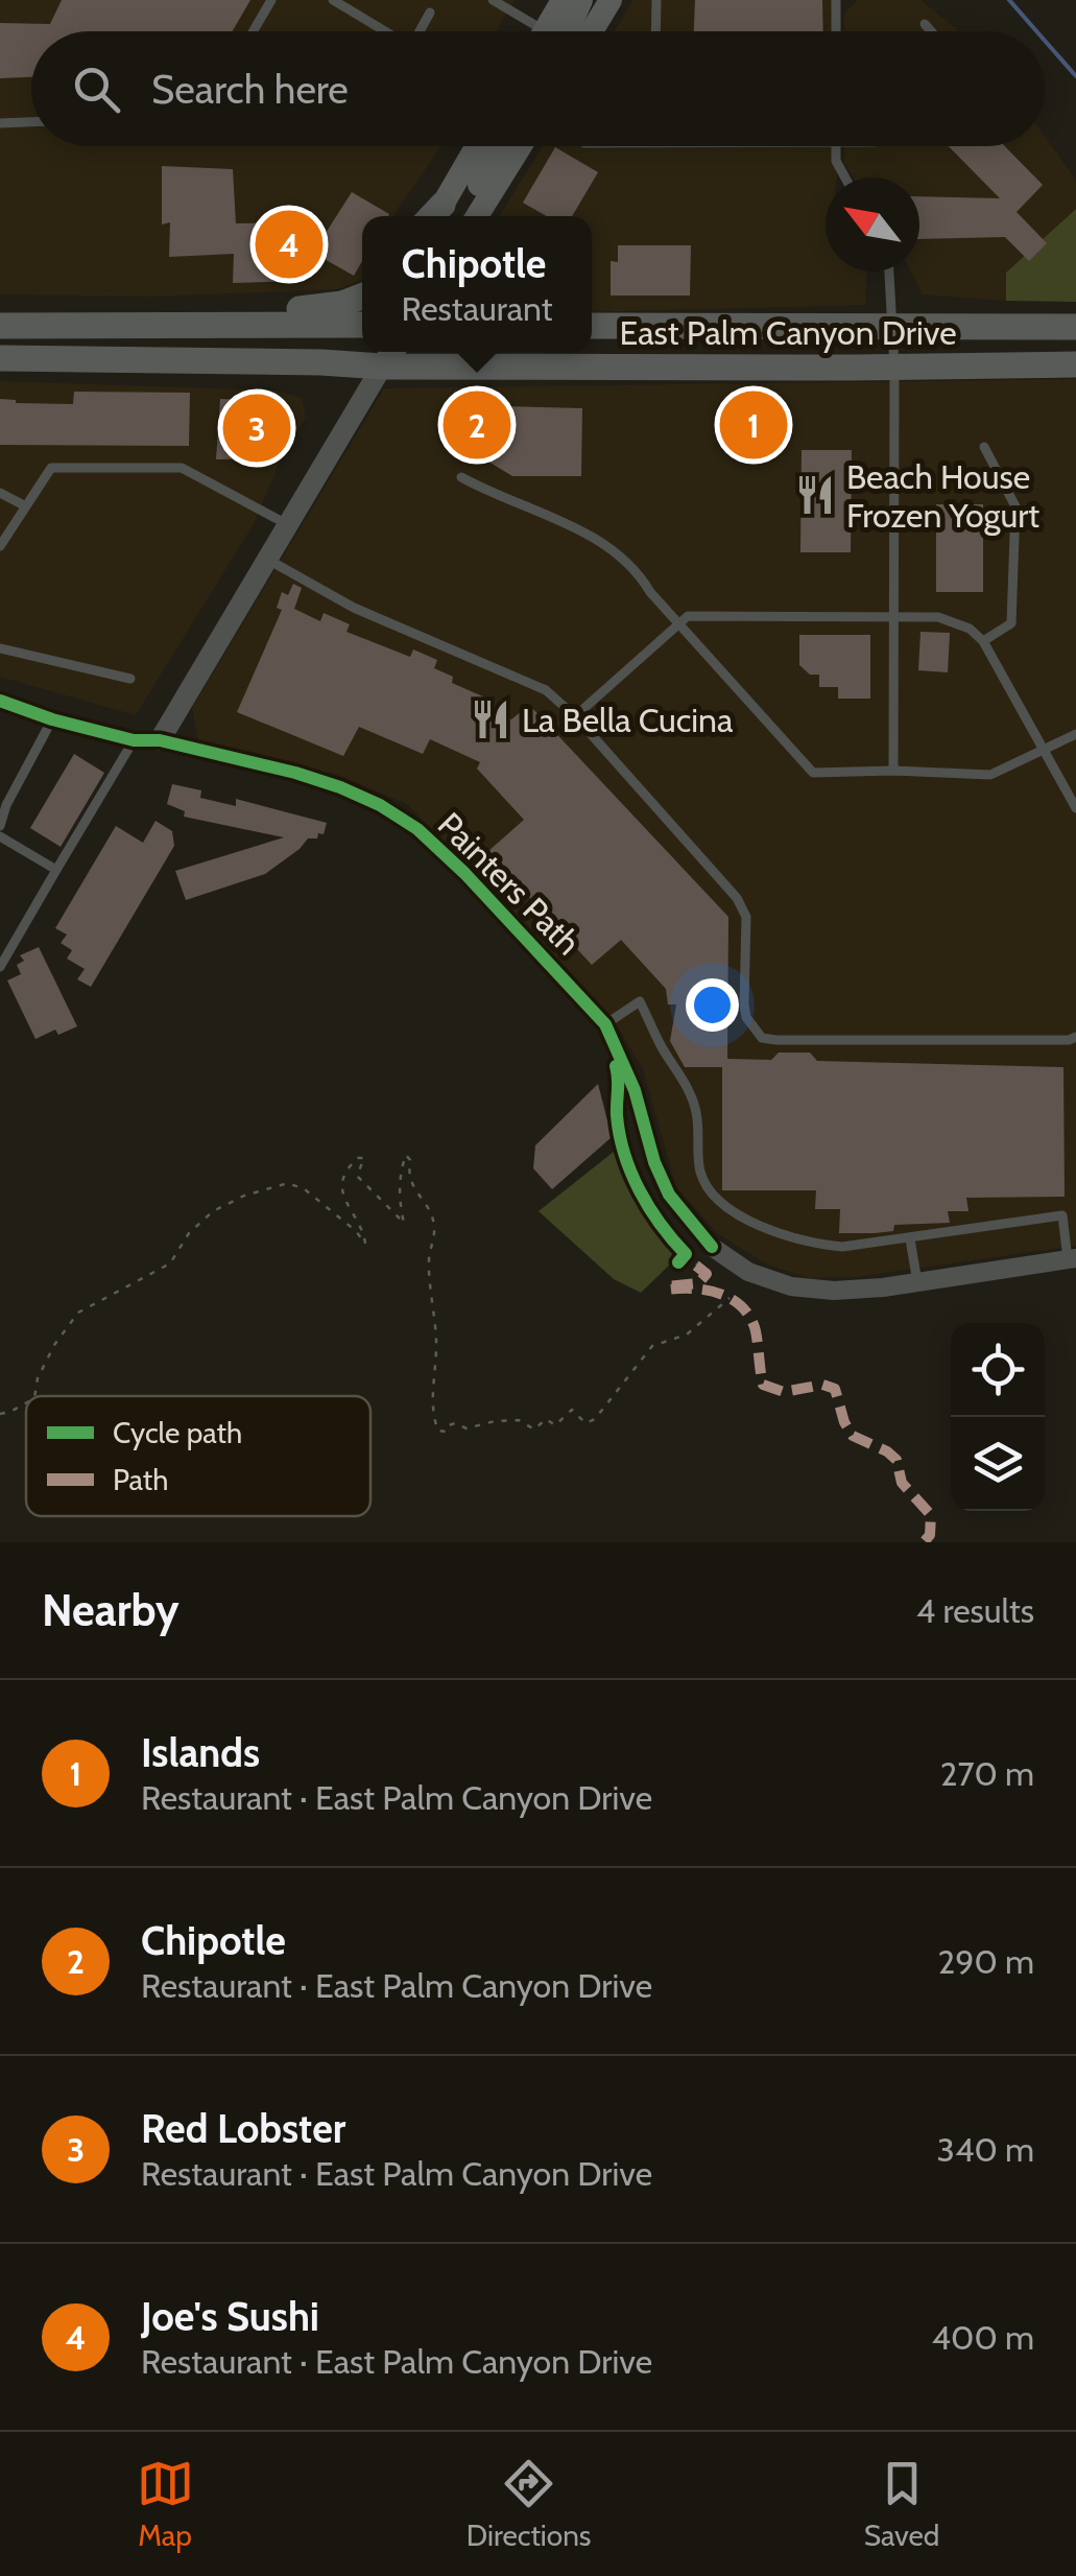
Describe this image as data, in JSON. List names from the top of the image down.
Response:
{
  "streets": {
    "main road": ["East Palm Canyon Drive"],
    "street": ["Painters Path"]
  },
  "places": {
    "restaurant": ["Beach House Frozen Yogurt", "La Bella Cucina"]
  },
  "legend": ["Cycle path", "Path"],
  "north": "top left",
  "page": {
    "search": "Search here",
    "pins": [
      "4",
      "1",
      "2",
      "3"
    ],
    "popup": ["Chipotle", "Restaurant"],
    "heading": ["Nearby", "4 results"],
    "list": [
      {
        "mark": "1",
        "name": "Islands",
        "note": "Restaurant · East Palm Canyon Drive",
        "value": "270 m"
      },
      {
        "mark": "2",
        "name": "Chipotle",
        "note": "Restaurant · East Palm Canyon Drive",
        "value": "290 m"
      },
      {
        "mark": "3",
        "name": "Red Lobster",
        "note": "Restaurant · East Palm Canyon Drive",
        "value": "340 m"
      },
      {
        "mark": "4",
        "name": "Joe's Sushi",
        "note": "Restaurant · East Palm Canyon Drive",
        "value": "400 m"
      }
    ],
    "nav": ["Map", "Directions", "Saved"]
  }
}
